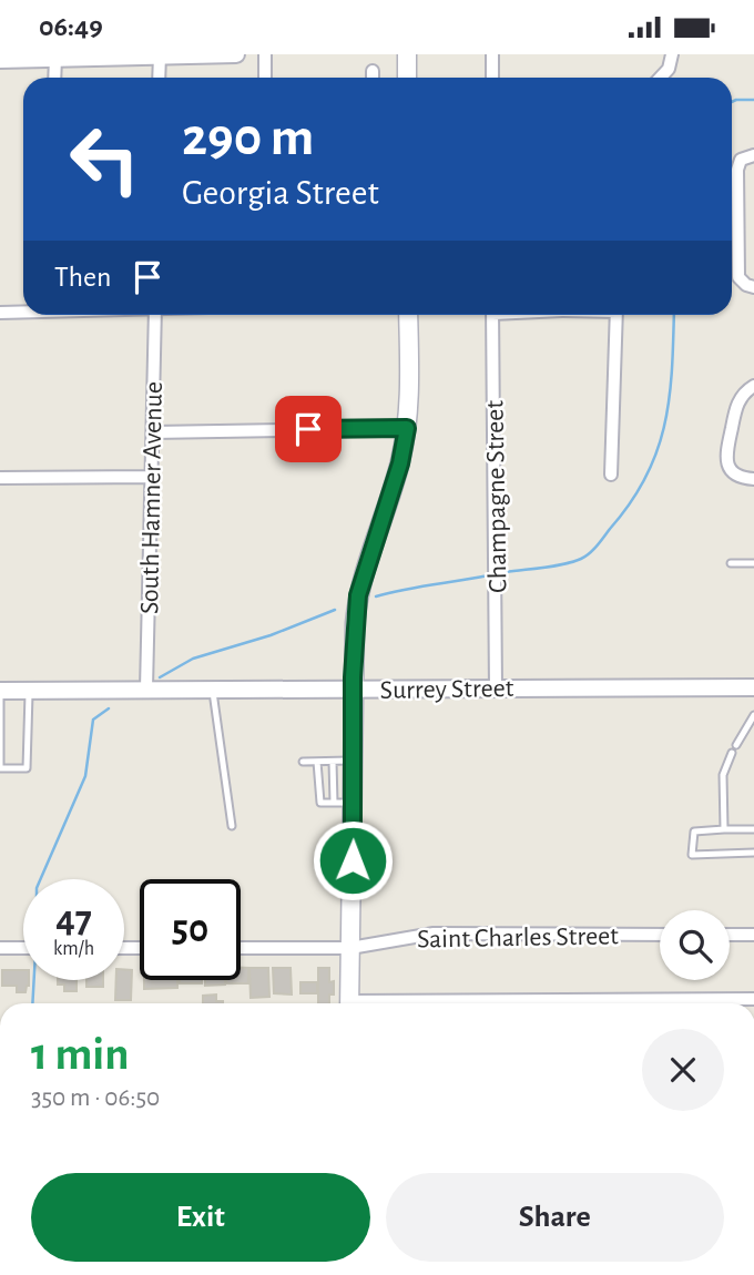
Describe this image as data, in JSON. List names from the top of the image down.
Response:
{
  "streets": {
    "street": [
      "Champagne Street",
      "South Hamner Avenue",
      "Surrey Street",
      "Saint Charles Street"
    ]
  },
  "crossings": [
    ["Champagne Street", "Surrey Street"],
    ["South Hamner Avenue", "Surrey Street"]
  ],
  "page": {
    "status": "06:49",
    "turn": ["290 m", "Georgia Street"],
    "then": "Then",
    "speed": "47 km/h",
    "limit": "50",
    "heading": ["1 min", "350 m · 06:50"],
    "buttons": ["Exit", "Share"]
  }
}
